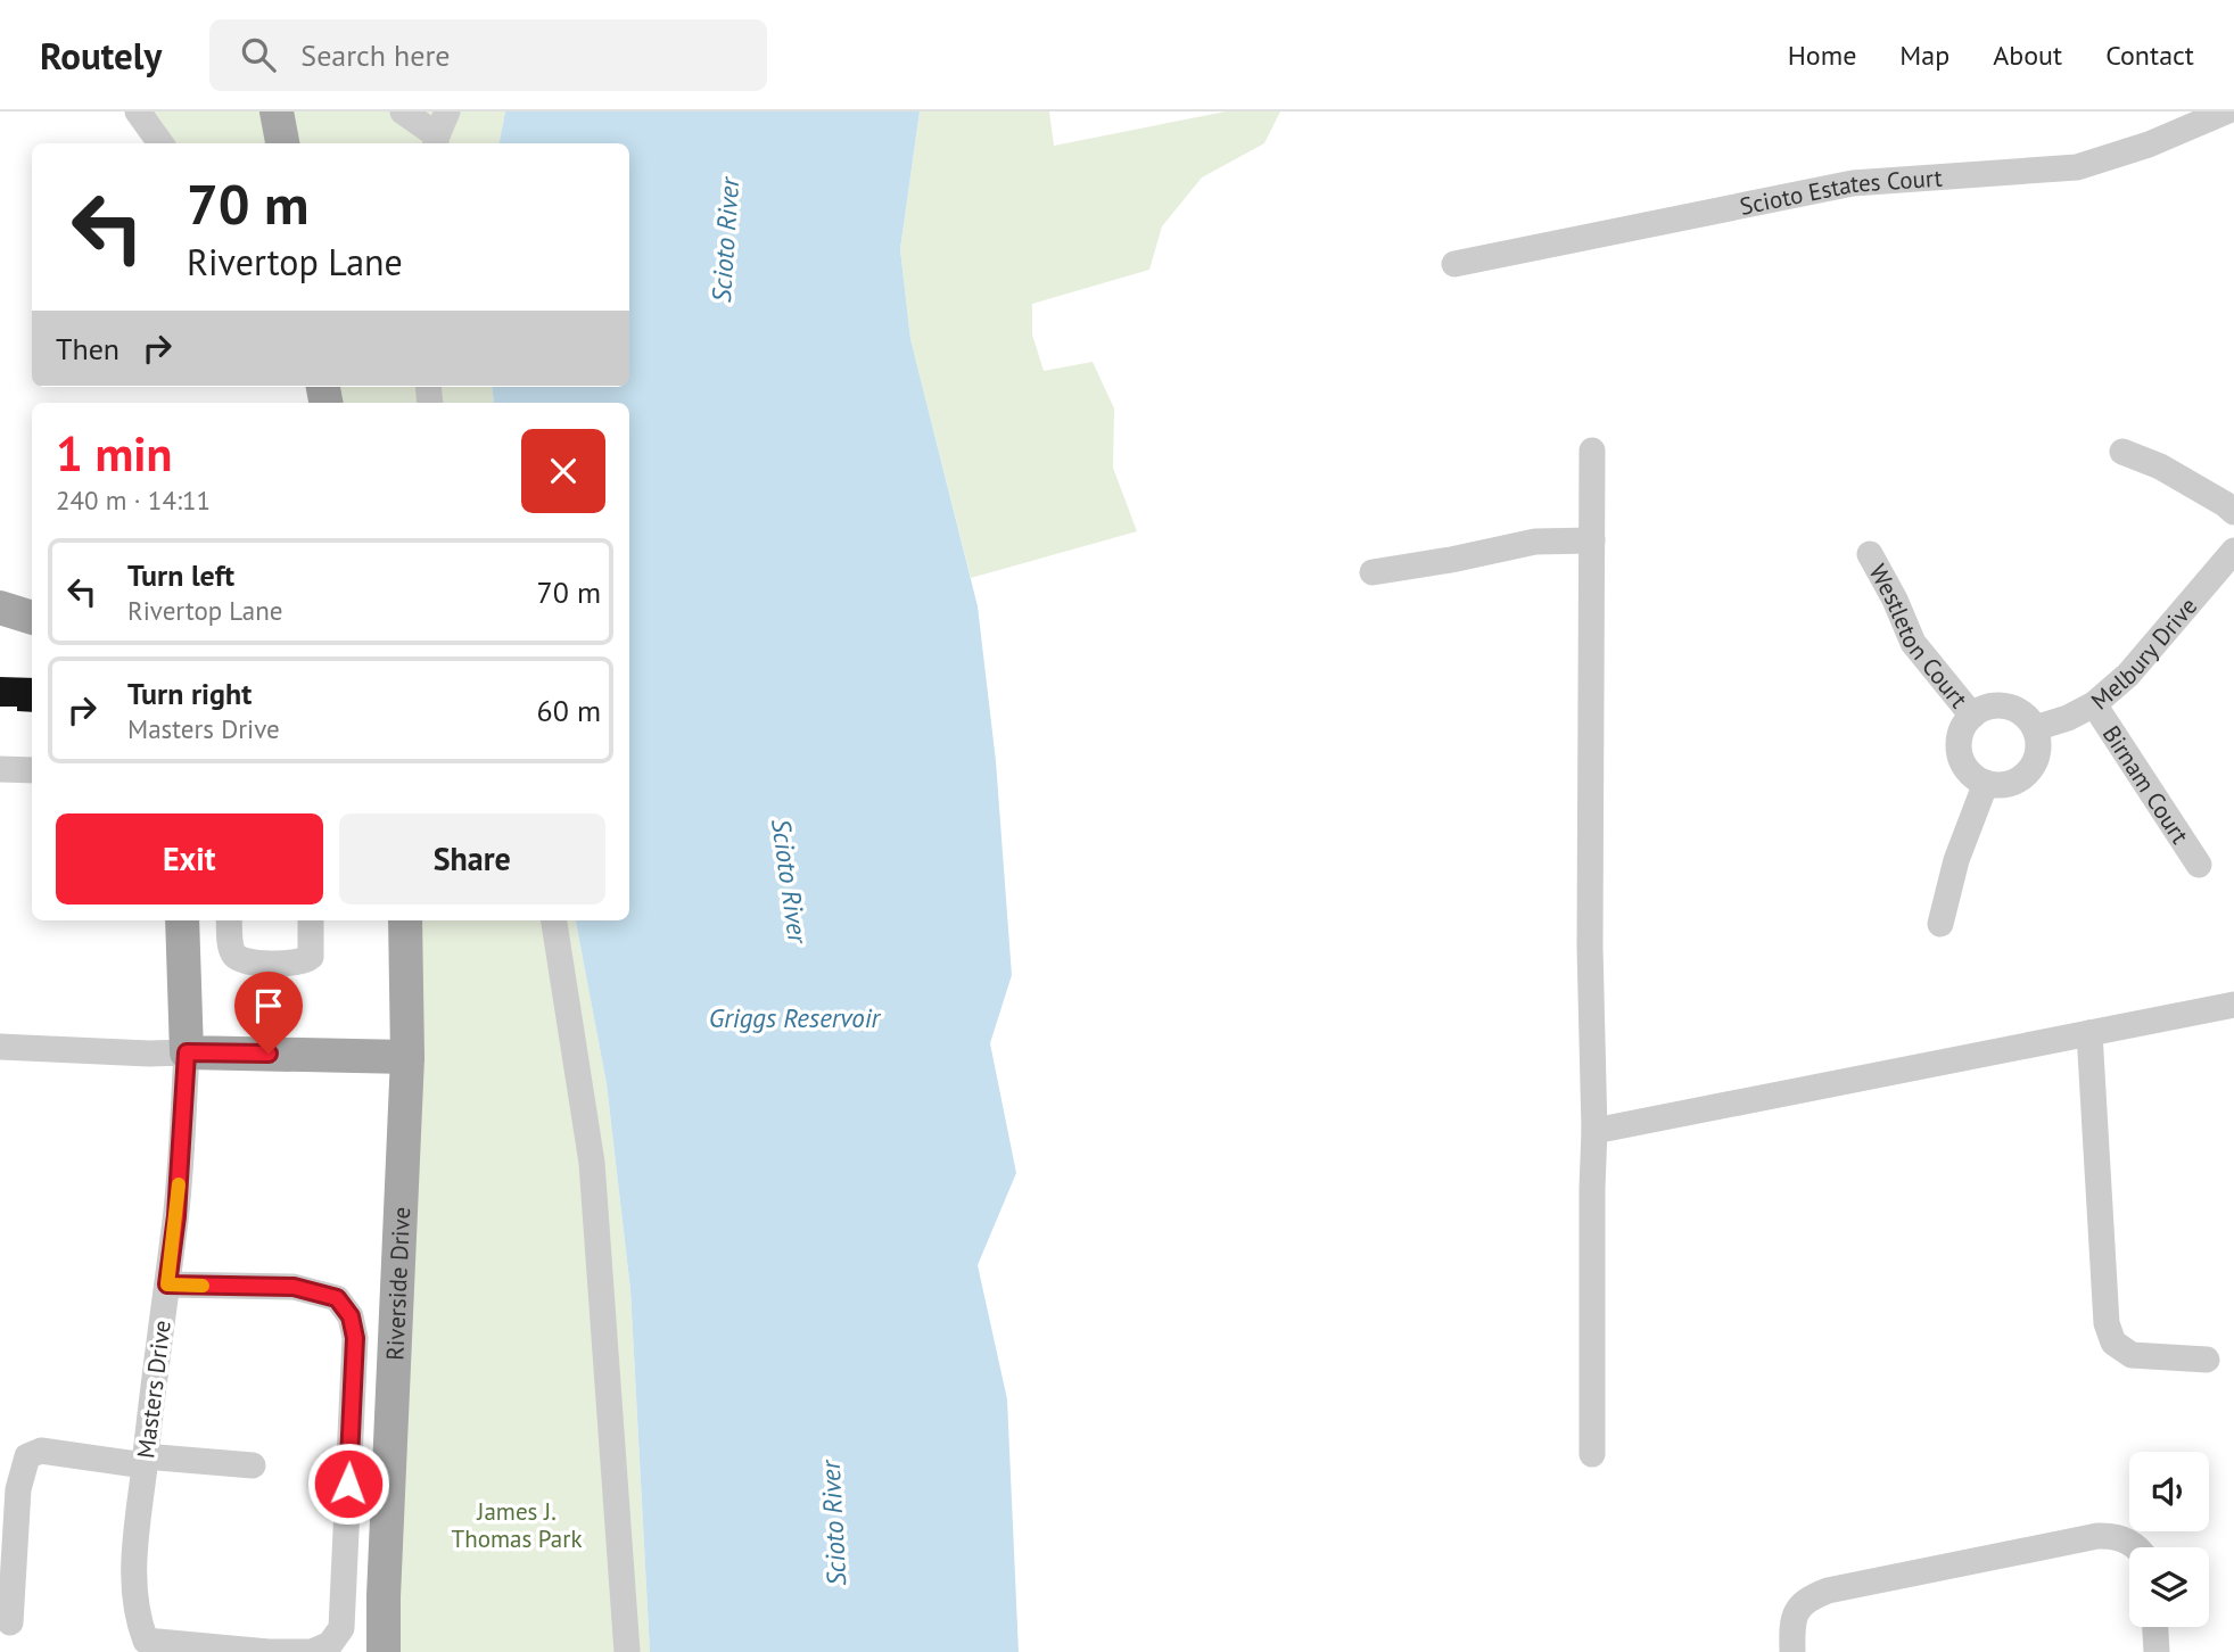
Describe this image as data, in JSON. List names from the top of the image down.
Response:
{
  "streets": {
    "main road": ["Riverside Drive"],
    "street": [
      "Scioto Estates Court",
      "Westleton Court",
      "Melbury Drive",
      "Birnam Court",
      "Masters Drive"
    ]
  },
  "crossings": [
    ["Westleton Court", "Melbury Drive"],
    ["Melbury Drive", "Birnam Court"]
  ],
  "water": ["Scioto River", "Griggs Reservoir"],
  "parks": ["James J. Thomas Park"],
  "page": {
    "header": "Routely",
    "search": "Search here",
    "nav": [
      "Home",
      "Map",
      "About",
      "Contact"
    ],
    "turn": ["70 m", "Rivertop Lane"],
    "then": "Then",
    "heading": ["1 min", "240 m · 14:11"],
    "list": [
      {
        "name": "Turn left",
        "note": "Rivertop Lane",
        "value": "70 m"
      },
      {
        "name": "Turn right",
        "note": "Masters Drive",
        "value": "60 m"
      }
    ],
    "buttons": ["Exit", "Share"]
  }
}
